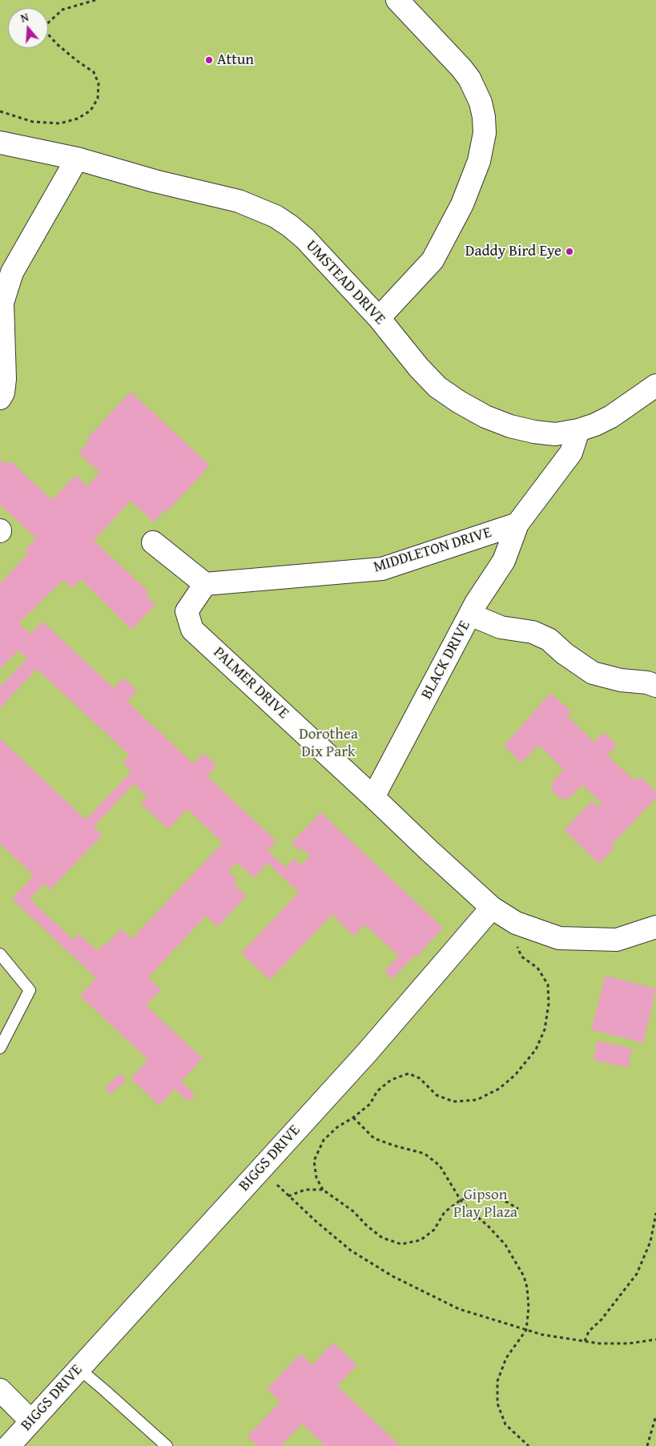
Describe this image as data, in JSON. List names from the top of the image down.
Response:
{
  "streets": {
    "street": [
      "UMSTEAD DRIVE",
      "MIDDLETON DRIVE",
      "BLACK DRIVE",
      "PALMER DRIVE",
      "BIGGS DRIVE"
    ]
  },
  "crossings": [
    ["MIDDLETON DRIVE", "BLACK DRIVE"],
    ["MIDDLETON DRIVE", "PALMER DRIVE"],
    ["BLACK DRIVE", "PALMER DRIVE"],
    ["PALMER DRIVE", "BIGGS DRIVE"]
  ],
  "parks": ["Dorothea Dix Park", "Gipson Play Plaza"],
  "places": ["Attun", "Daddy Bird Eye"],
  "north": "top"
}
